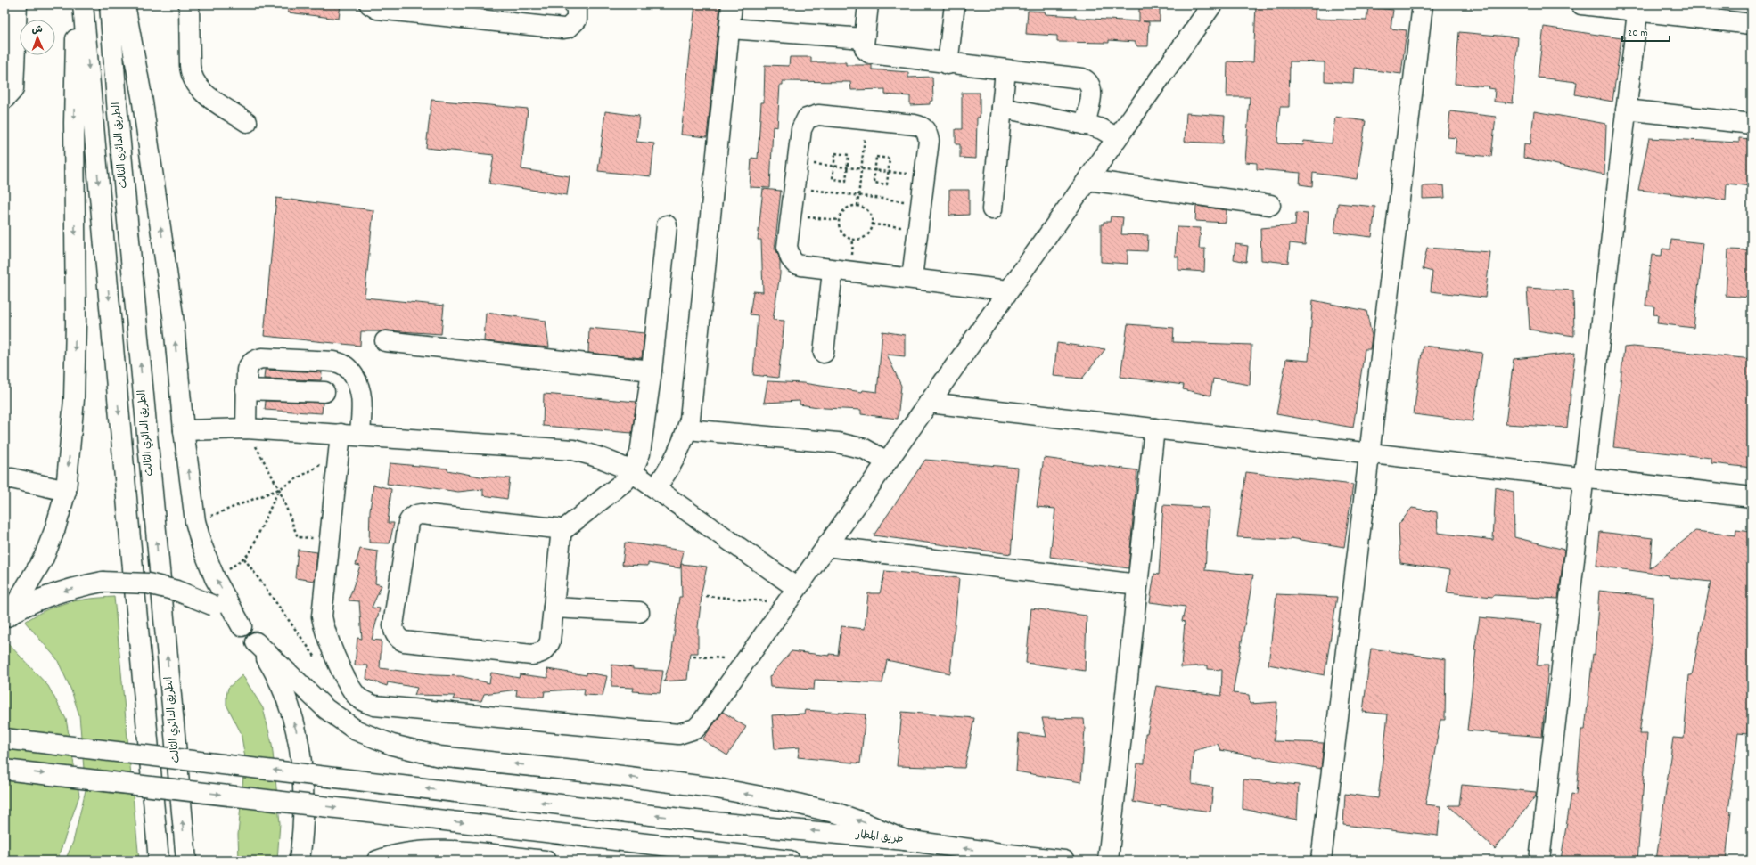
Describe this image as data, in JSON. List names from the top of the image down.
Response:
{
  "streets": {
    "main road": ["الطريق الدائري الثالث", "طريق المطار"]
  },
  "scale_bar": "20 m",
  "north": "top"
}
